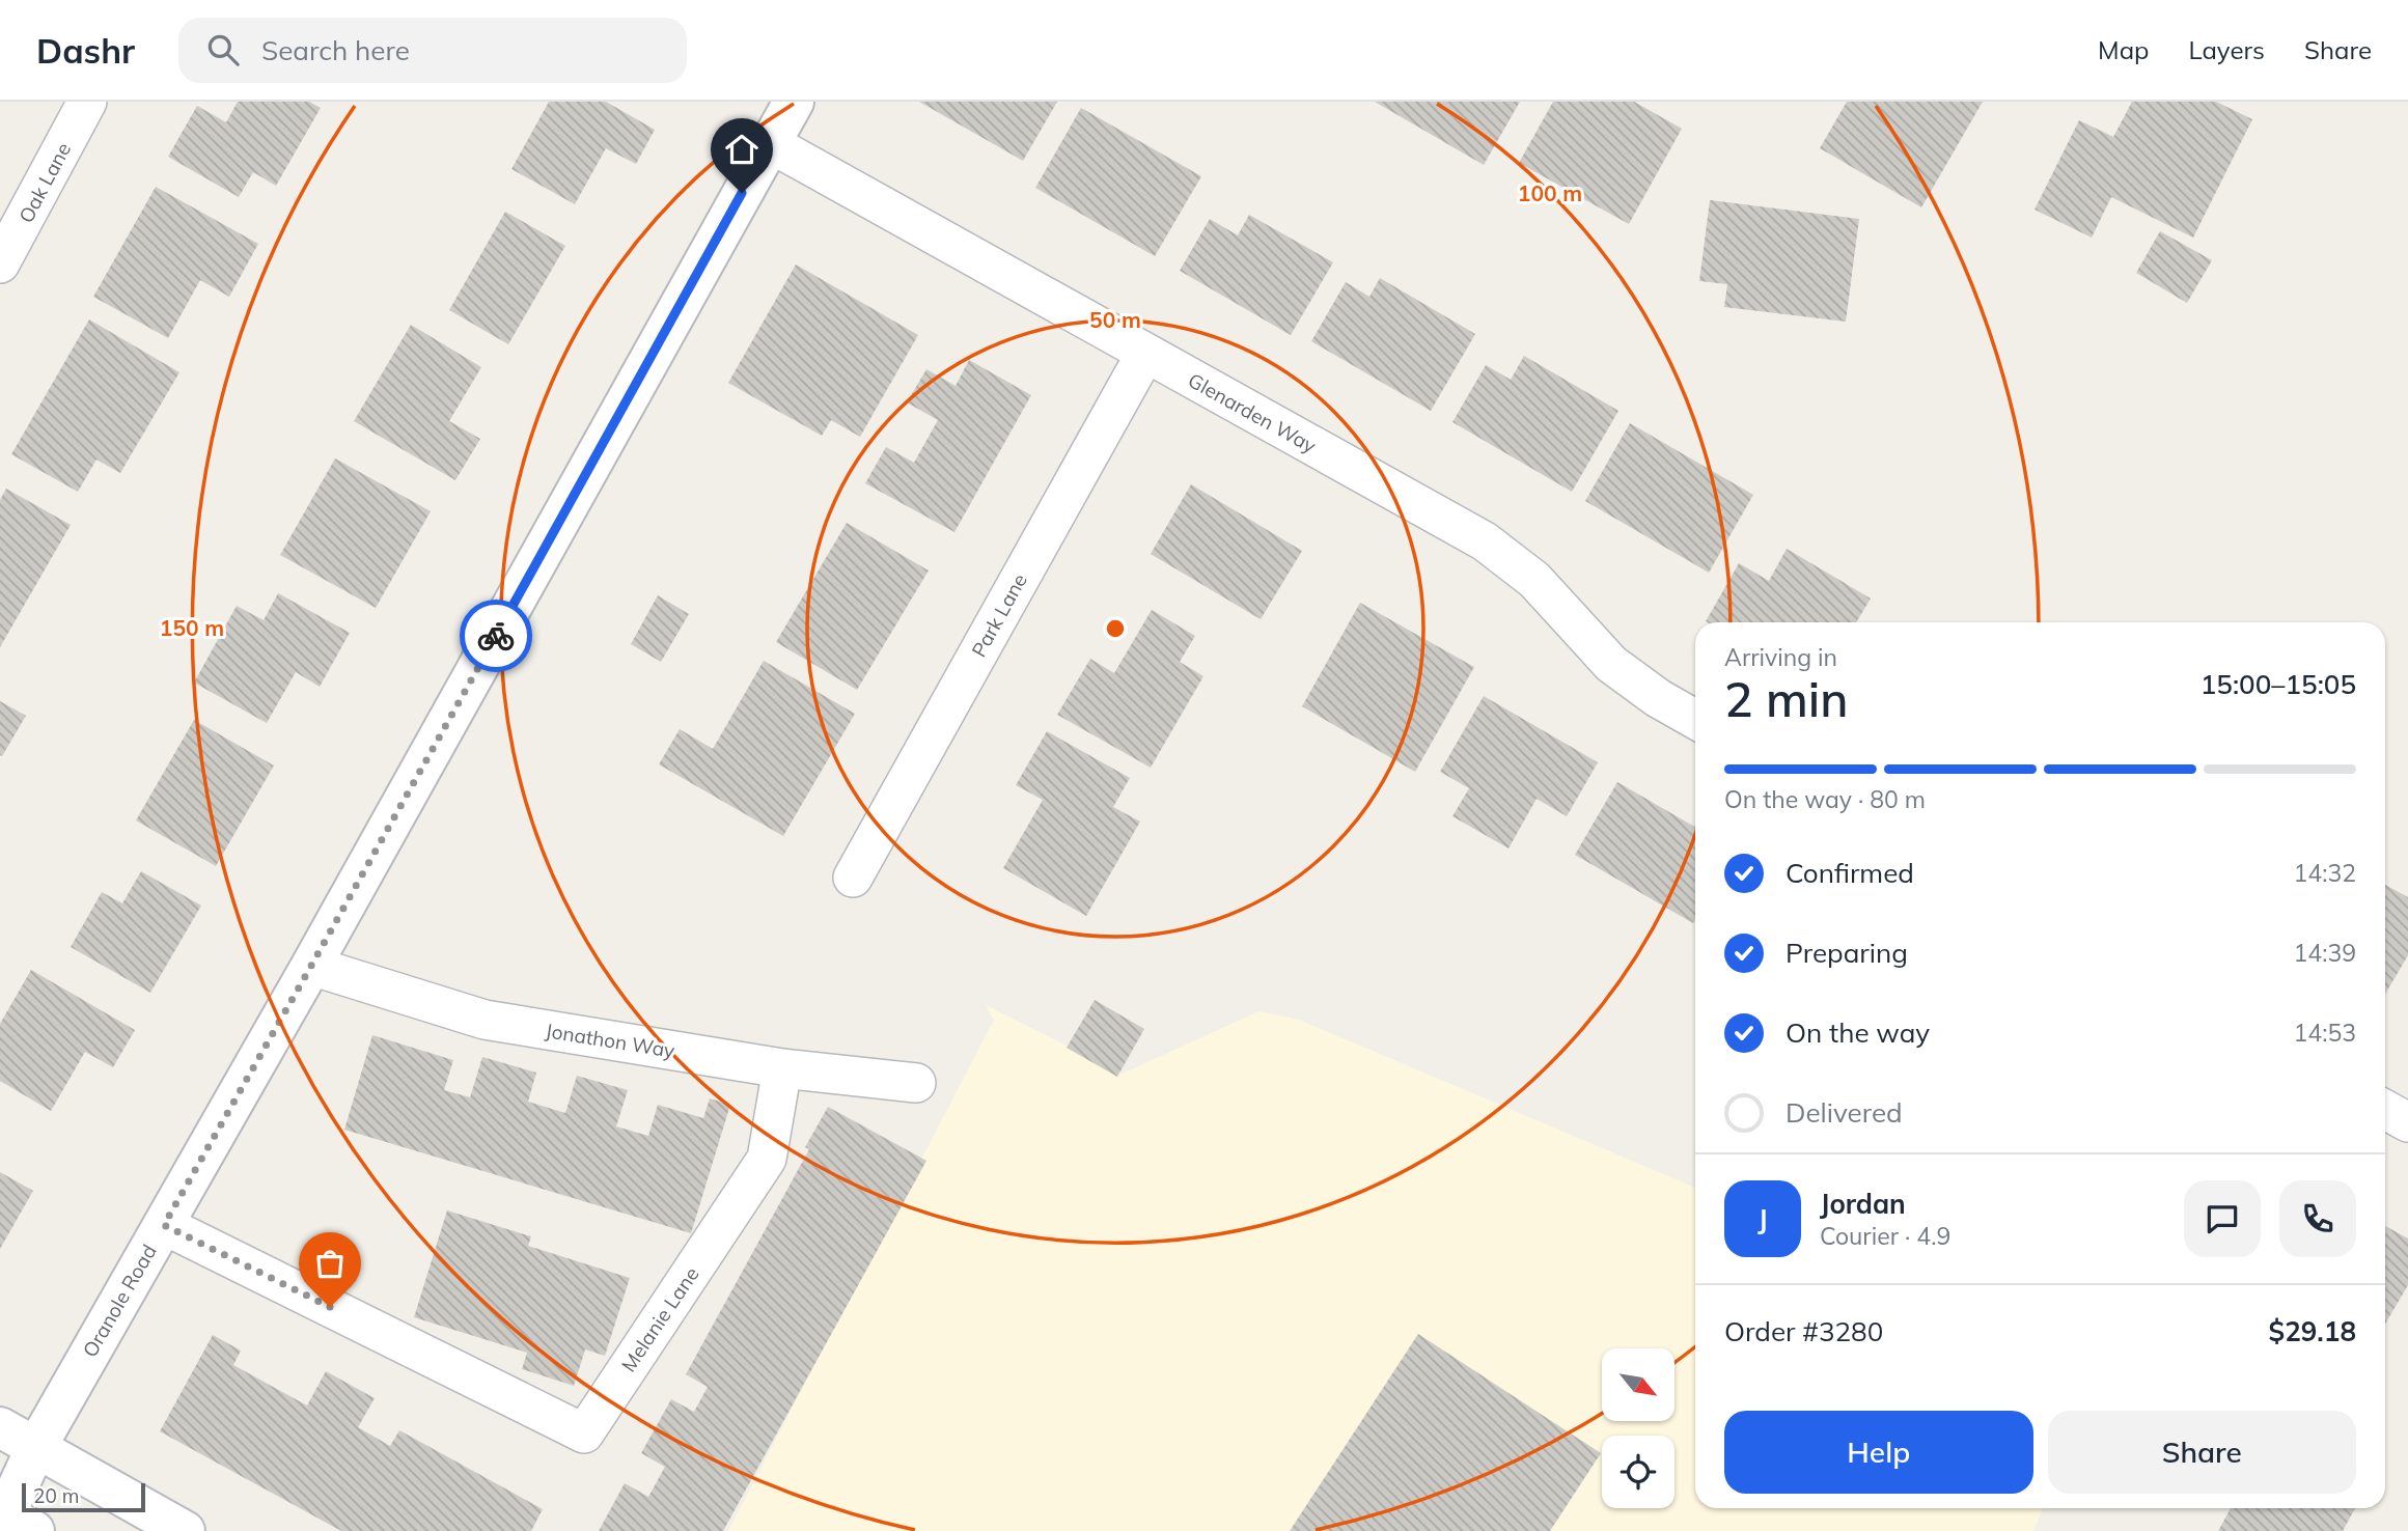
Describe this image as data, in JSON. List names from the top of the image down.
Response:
{
  "streets": {
    "street": [
      "Oak Lane",
      "Glenarden Way",
      "Park Lane",
      "Jonathon Way",
      "Oranole Road",
      "Melanie Lane"
    ]
  },
  "crossings": [
    ["Glenarden Way", "Park Lane"],
    ["Glenarden Way", "Oranole Road"],
    ["Jonathon Way", "Oranole Road"],
    ["Jonathon Way", "Melanie Lane"],
    ["Oranole Road", "Melanie Lane"]
  ],
  "scale_bar": "20 m",
  "north": "bottom right",
  "page": {
    "header": "Dashr",
    "search": "Search here",
    "nav": ["Map", "Layers", "Share"],
    "heading": ["2 min", "Arriving in", "15:00–15:05"],
    "panel": [
      "Jordan",
      "Courier · 4.9",
      "Order #3280",
      "$29.18"
    ],
    "bar": "On the way · 80 m",
    "list": [
      ["Confirmed", "14:32"],
      ["Preparing", "14:39"],
      ["On the way", "14:53"],
      "Delivered"
    ],
    "round": "J",
    "buttons": ["Help", "Share"],
    "scale": "20 m"
  },
  "rings": ["100 m", "50 m", "150 m"]
}
